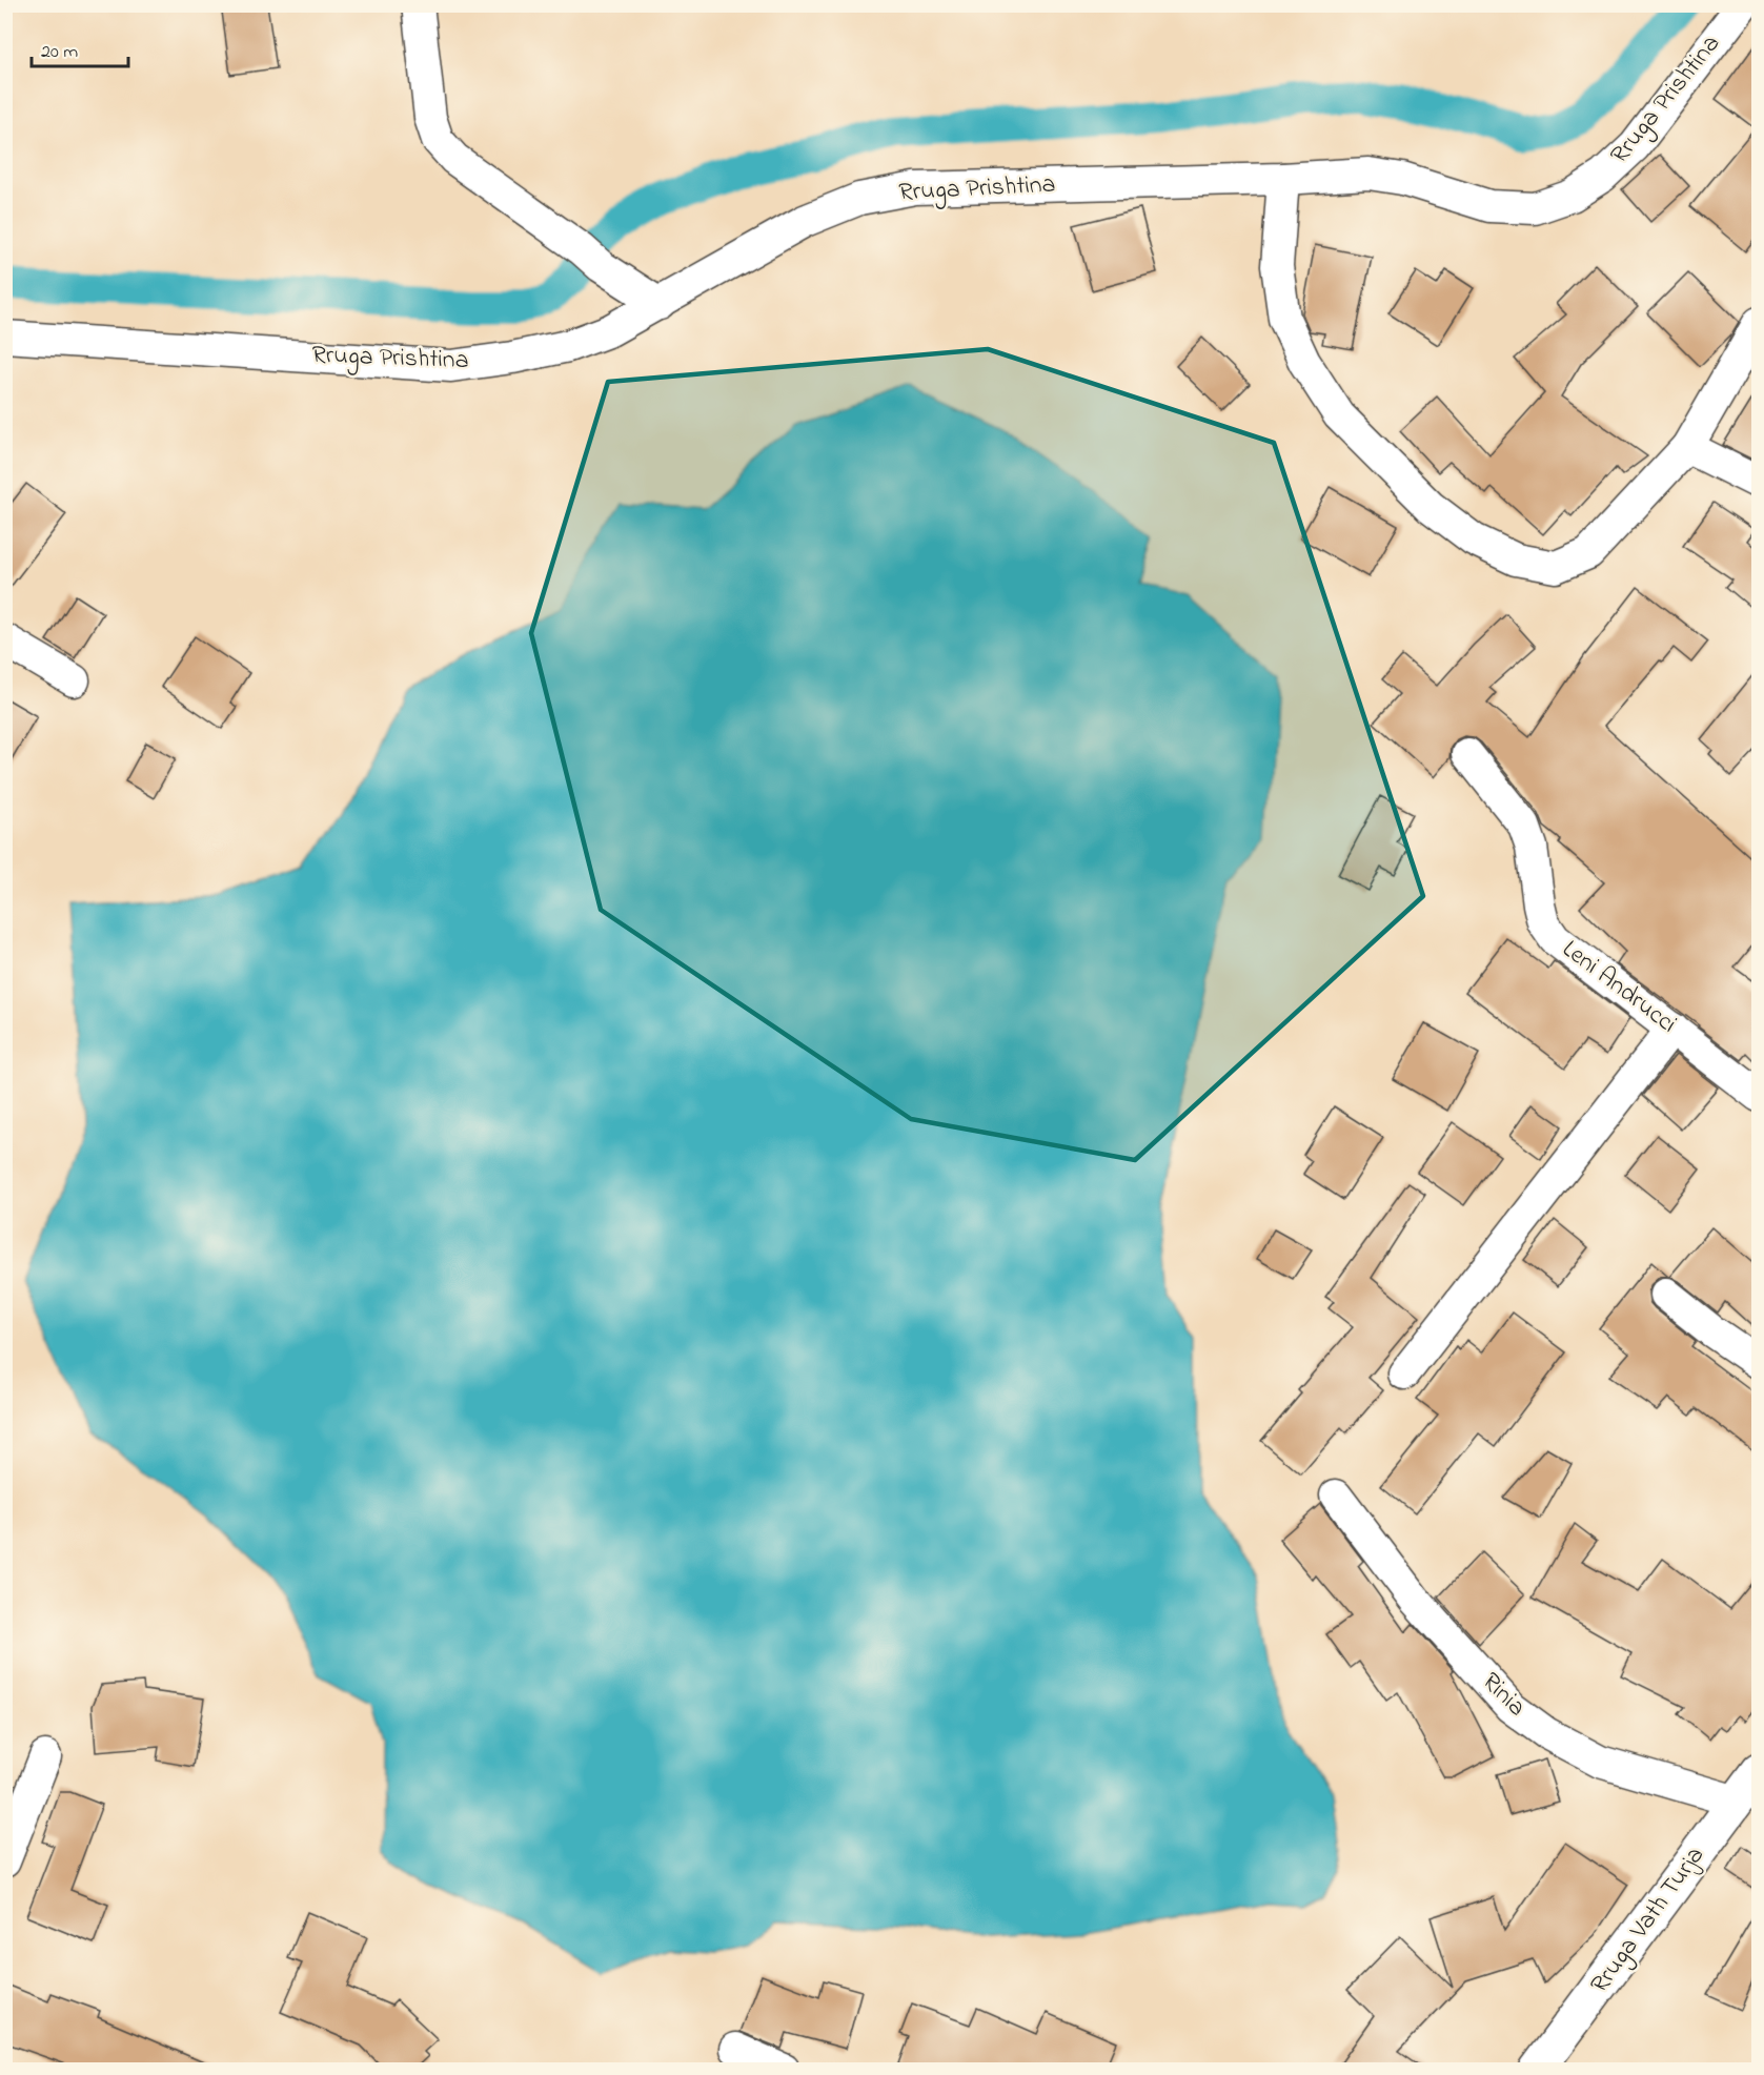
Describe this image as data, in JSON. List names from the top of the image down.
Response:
{
  "streets": {
    "street": [
      "Rruga Prishtina",
      "Leni Andrucci",
      "Rinia",
      "Rruga Vath Turja"
    ]
  },
  "crossings": [
    ["Rinia", "Rruga Vath Turja"]
  ],
  "scale_bar": "20 m"
}
